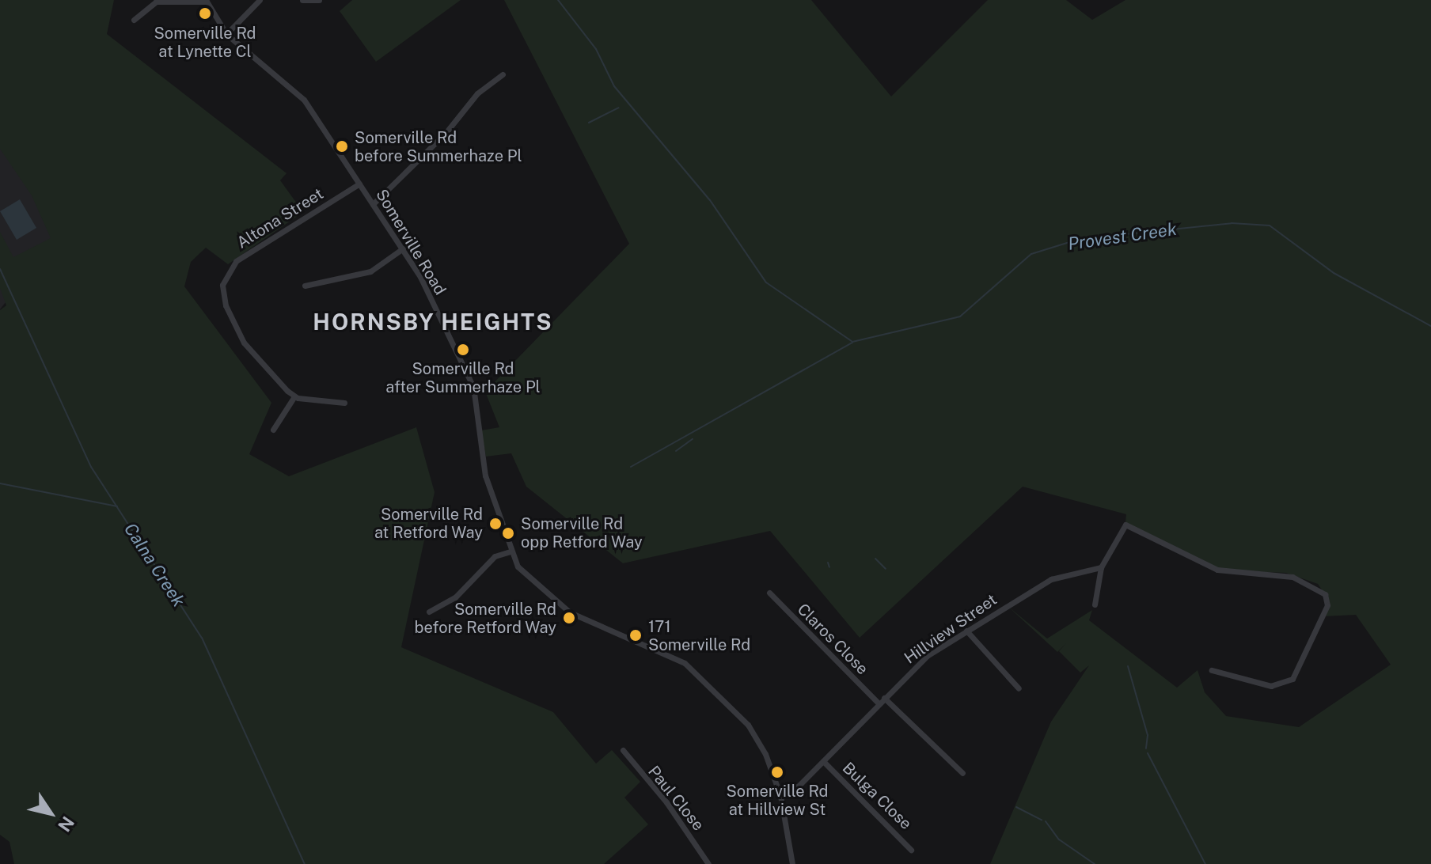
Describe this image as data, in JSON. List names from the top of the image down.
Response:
{
  "streets": {
    "street": [
      "Altona Street",
      "Somerville Road",
      "Hillview Street",
      "Claros Close",
      "Bulga Close",
      "Paul Close"
    ]
  },
  "crossings": [
    ["Altona Street", "Somerville Road"],
    ["Somerville Road", "Hillview Street"],
    ["Hillview Street", "Claros Close"],
    ["Hillview Street", "Bulga Close"]
  ],
  "districts": ["HORNSBY HEIGHTS"],
  "water": ["Provest Creek", "Calna Creek"],
  "places": [
    "Somerville Rd at Lynette Cl",
    "Somerville Rd before Summerhaze Pl",
    "Somerville Rd after Summerhaze Pl",
    "Somerville Rd at Retford Way",
    "Somerville Rd opp Retford Way",
    "Somerville Rd before Retford Way",
    "171 Somerville Rd",
    "Somerville Rd at Hillview St"
  ],
  "north": "bottom right"
}
